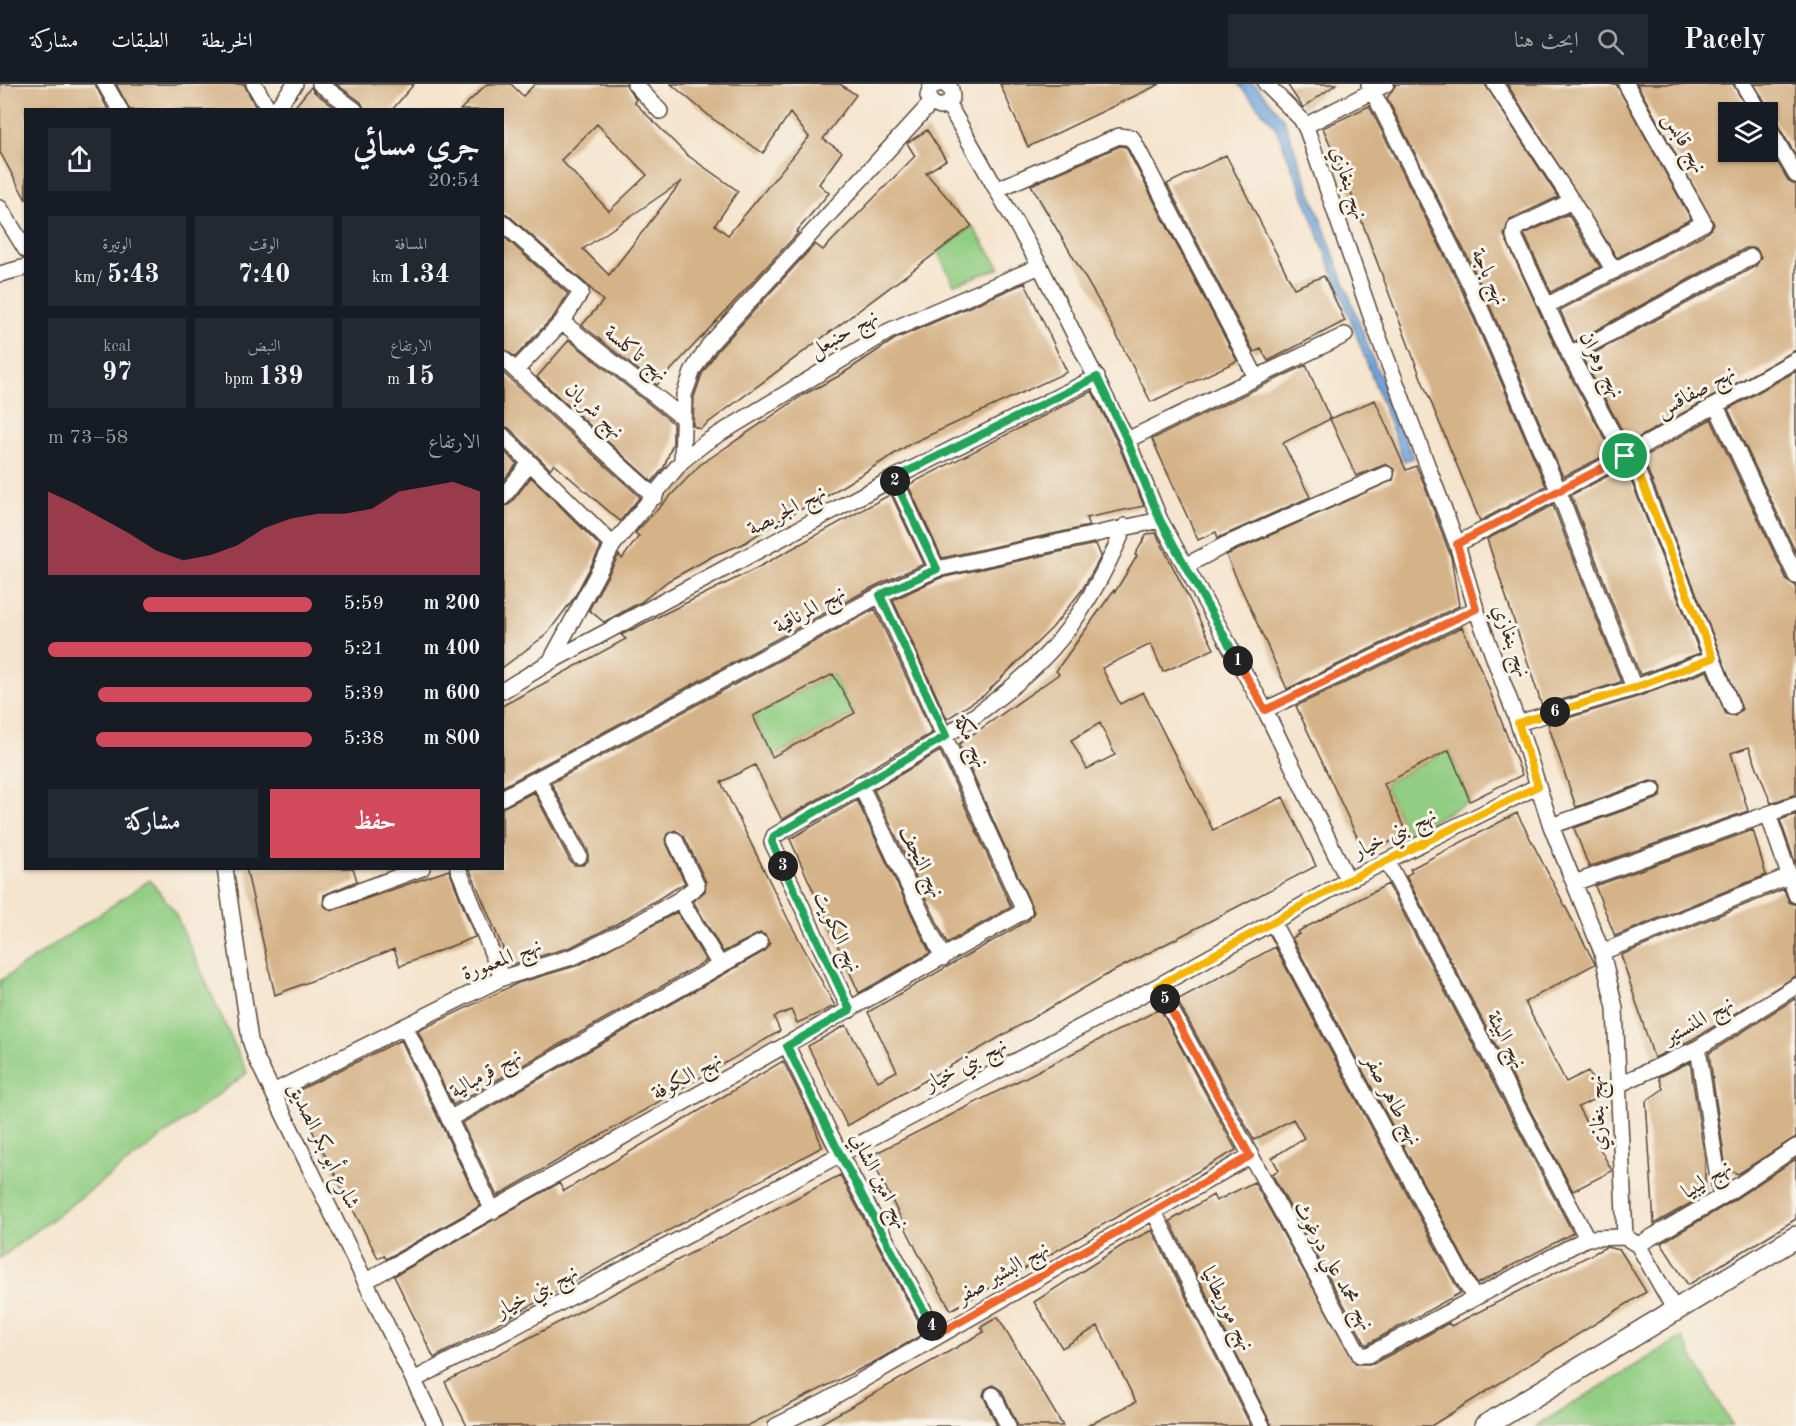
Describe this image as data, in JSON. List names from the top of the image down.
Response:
{
  "streets": {
    "street": [
      "نهج قابس",
      "نهج بنغازي",
      "نهج باجة",
      "نهج حنبعل",
      "نهج تاكلسة",
      "نهج وهران",
      "نهج صفاقس",
      "نهج شربان",
      "نهج الجريصة",
      "نهج المرناقية",
      "نهج مكة",
      "نهج بني خيار",
      "نهج النجف",
      "نهج الكويت",
      "نهج المعمورة",
      "نهج المنستير",
      "نهج البيئة",
      "نهج قرمبالية",
      "نهج الكوفة",
      "نهج طاهر صفر",
      "شارع أبو بكر الصديق",
      "نهج ليبيا",
      "نهج امين الشابي",
      "نهج محمد علي درغوث",
      "نهج البشير صفر",
      "نهج موريطانيا"
    ]
  },
  "crossings": [
    ["نهج بنغازي", "نهج صفاقس"],
    ["نهج بنغازي", "نهج بني خيار"],
    ["نهج بنغازي", "نهج المنستير"],
    ["نهج بنغازي", "نهج ليبيا"],
    ["نهج بنغازي", "نهج محمد علي درغوث"],
    ["نهج باجة", "نهج صفاقس"],
    ["نهج حنبعل", "نهج شربان"],
    ["نهج حنبعل", "نهج الجريصة"],
    ["نهج وهران", "نهج صفاقس"],
    ["نهج المرناقية", "نهج مكة"],
    ["نهج مكة", "نهج الكوفة"],
    ["نهج بني خيار", "نهج البيئة"],
    ["نهج بني خيار", "نهج طاهر صفر"],
    ["نهج بني خيار", "شارع أبو بكر الصديق"],
    ["نهج بني خيار", "نهج امين الشابي"],
    ["نهج بني خيار", "نهج محمد علي درغوث"],
    ["نهج النجف", "نهج الكويت"],
    ["نهج النجف", "نهج الكوفة"],
    ["نهج الكويت", "نهج الكوفة"],
    ["نهج المعمورة", "شارع أبو بكر الصديق"],
    ["نهج البيئة", "نهج محمد علي درغوث"],
    ["نهج الكوفة", "شارع أبو بكر الصديق"],
    ["نهج الكوفة", "نهج امين الشابي"],
    ["نهج طاهر صفر", "نهج محمد علي درغوث"],
    ["نهج ليبيا", "نهج محمد علي درغوث"],
    ["نهج امين الشابي", "نهج البشير صفر"],
    ["نهج محمد علي درغوث", "نهج البشير صفر"],
    ["نهج البشير صفر", "نهج موريطانيا"]
  ],
  "page": {
    "header": "Pacely",
    "search": "ابحث هنا",
    "nav": ["الخريطة", "الطبقات", "مشاركة"],
    "heading": ["جري مسائي", "20:54"],
    "stats": [
      ["المسافة", "1.34 km"],
      ["الوقت", "7:40"],
      ["الوتيرة", "5:43 /km"],
      ["الارتفاع", "15 m"],
      ["النبض", "139 bpm"],
      ["kcal", "97"]
    ],
    "chart": ["الارتفاع", "58–73 m"],
    "pins": [
      "2",
      "1",
      "6",
      "3",
      "5",
      "4"
    ],
    "list": [
      {
        "name": "200 m",
        "note": "5:59"
      },
      {
        "name": "400 m",
        "note": "5:21"
      },
      {
        "name": "600 m",
        "note": "5:39"
      },
      {
        "name": "800 m",
        "note": "5:38"
      }
    ],
    "buttons": ["حفظ", "مشاركة"]
  }
}
